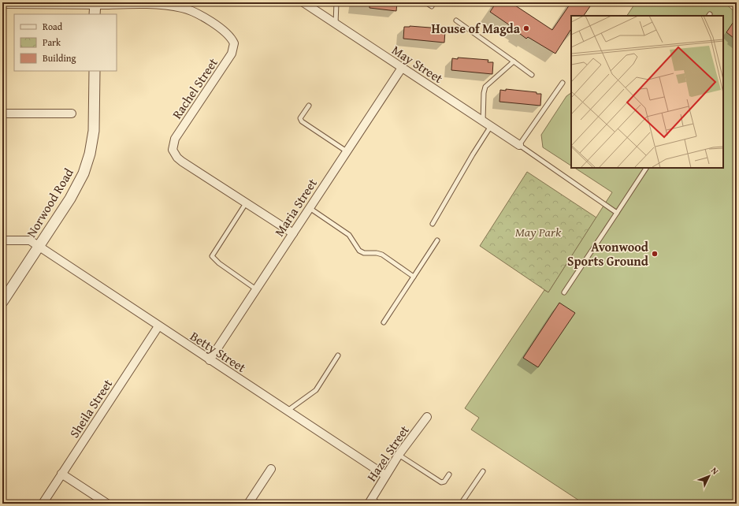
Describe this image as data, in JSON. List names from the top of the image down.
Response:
{
  "streets": {
    "street": [
      "May Street",
      "Rachel Street",
      "Norwood Road",
      "Maria Street",
      "Betty Street",
      "Sheila Street",
      "Hazel Street"
    ]
  },
  "crossings": [
    ["May Street", "Maria Street"],
    ["Rachel Street", "Maria Street"],
    ["Norwood Road", "Betty Street"],
    ["Maria Street", "Betty Street"],
    ["Betty Street", "Sheila Street"],
    ["Betty Street", "Hazel Street"]
  ],
  "parks": ["May Park"],
  "places": ["House of Magda", "Avonwood Sports Ground"],
  "legend": ["Road", "Park", "Building"],
  "north": "top right"
}
